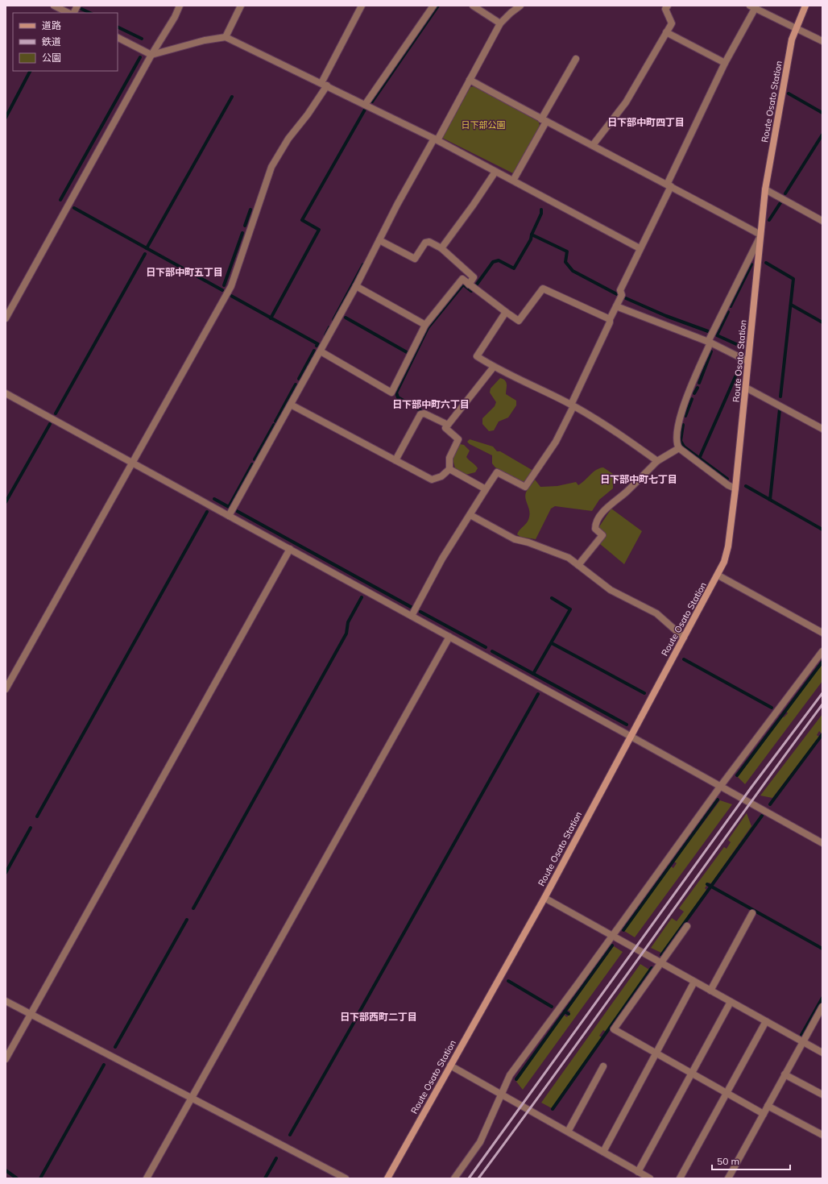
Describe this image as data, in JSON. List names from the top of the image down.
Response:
{
  "streets": {
    "main road": ["Route Osato Station"]
  },
  "districts": [
    "日下部中町四丁目",
    "日下部中町五丁目",
    "日下部中町六丁目",
    "日下部中町七丁目",
    "日下部西町二丁目"
  ],
  "parks": ["日下部公園"],
  "legend": ["道路", "鉄道", "公園"],
  "scale_bar": "50 m"
}
